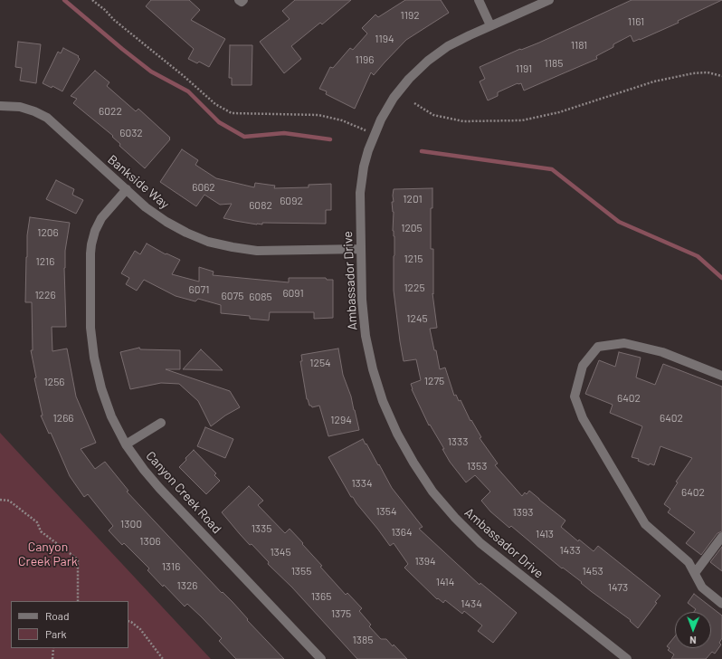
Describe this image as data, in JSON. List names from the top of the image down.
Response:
{
  "streets": {
    "street": ["Bankside Way", "Ambassador Drive", "Canyon Creek Road"]
  },
  "crossings": [
    ["Bankside Way", "Ambassador Drive"],
    ["Bankside Way", "Canyon Creek Road"]
  ],
  "parks": ["Canyon Creek Park"],
  "house_numbers": [
    "1192",
    "1161",
    "1194",
    "1181",
    "1196",
    "1185",
    "1191",
    "6022",
    "6032",
    "6062",
    "1201",
    "6092",
    "6082",
    "1205",
    "1206",
    "1215",
    "1216",
    "1225",
    "6071",
    "6091",
    "1226",
    "6075",
    "6085",
    "1245",
    "1254",
    "1275",
    "1256",
    "6402",
    "1266",
    "6402",
    "1294",
    "1333",
    "1353",
    "1334",
    "6402",
    "1354",
    "1393",
    "1300",
    "1335",
    "1364",
    "1413",
    "1306",
    "1433",
    "1345",
    "1394",
    "1316",
    "1355",
    "1453",
    "1414",
    "1326",
    "1473",
    "1365",
    "1434",
    "1375",
    "1385"
  ],
  "legend": ["Road", "Park"],
  "north": "bottom"
}
